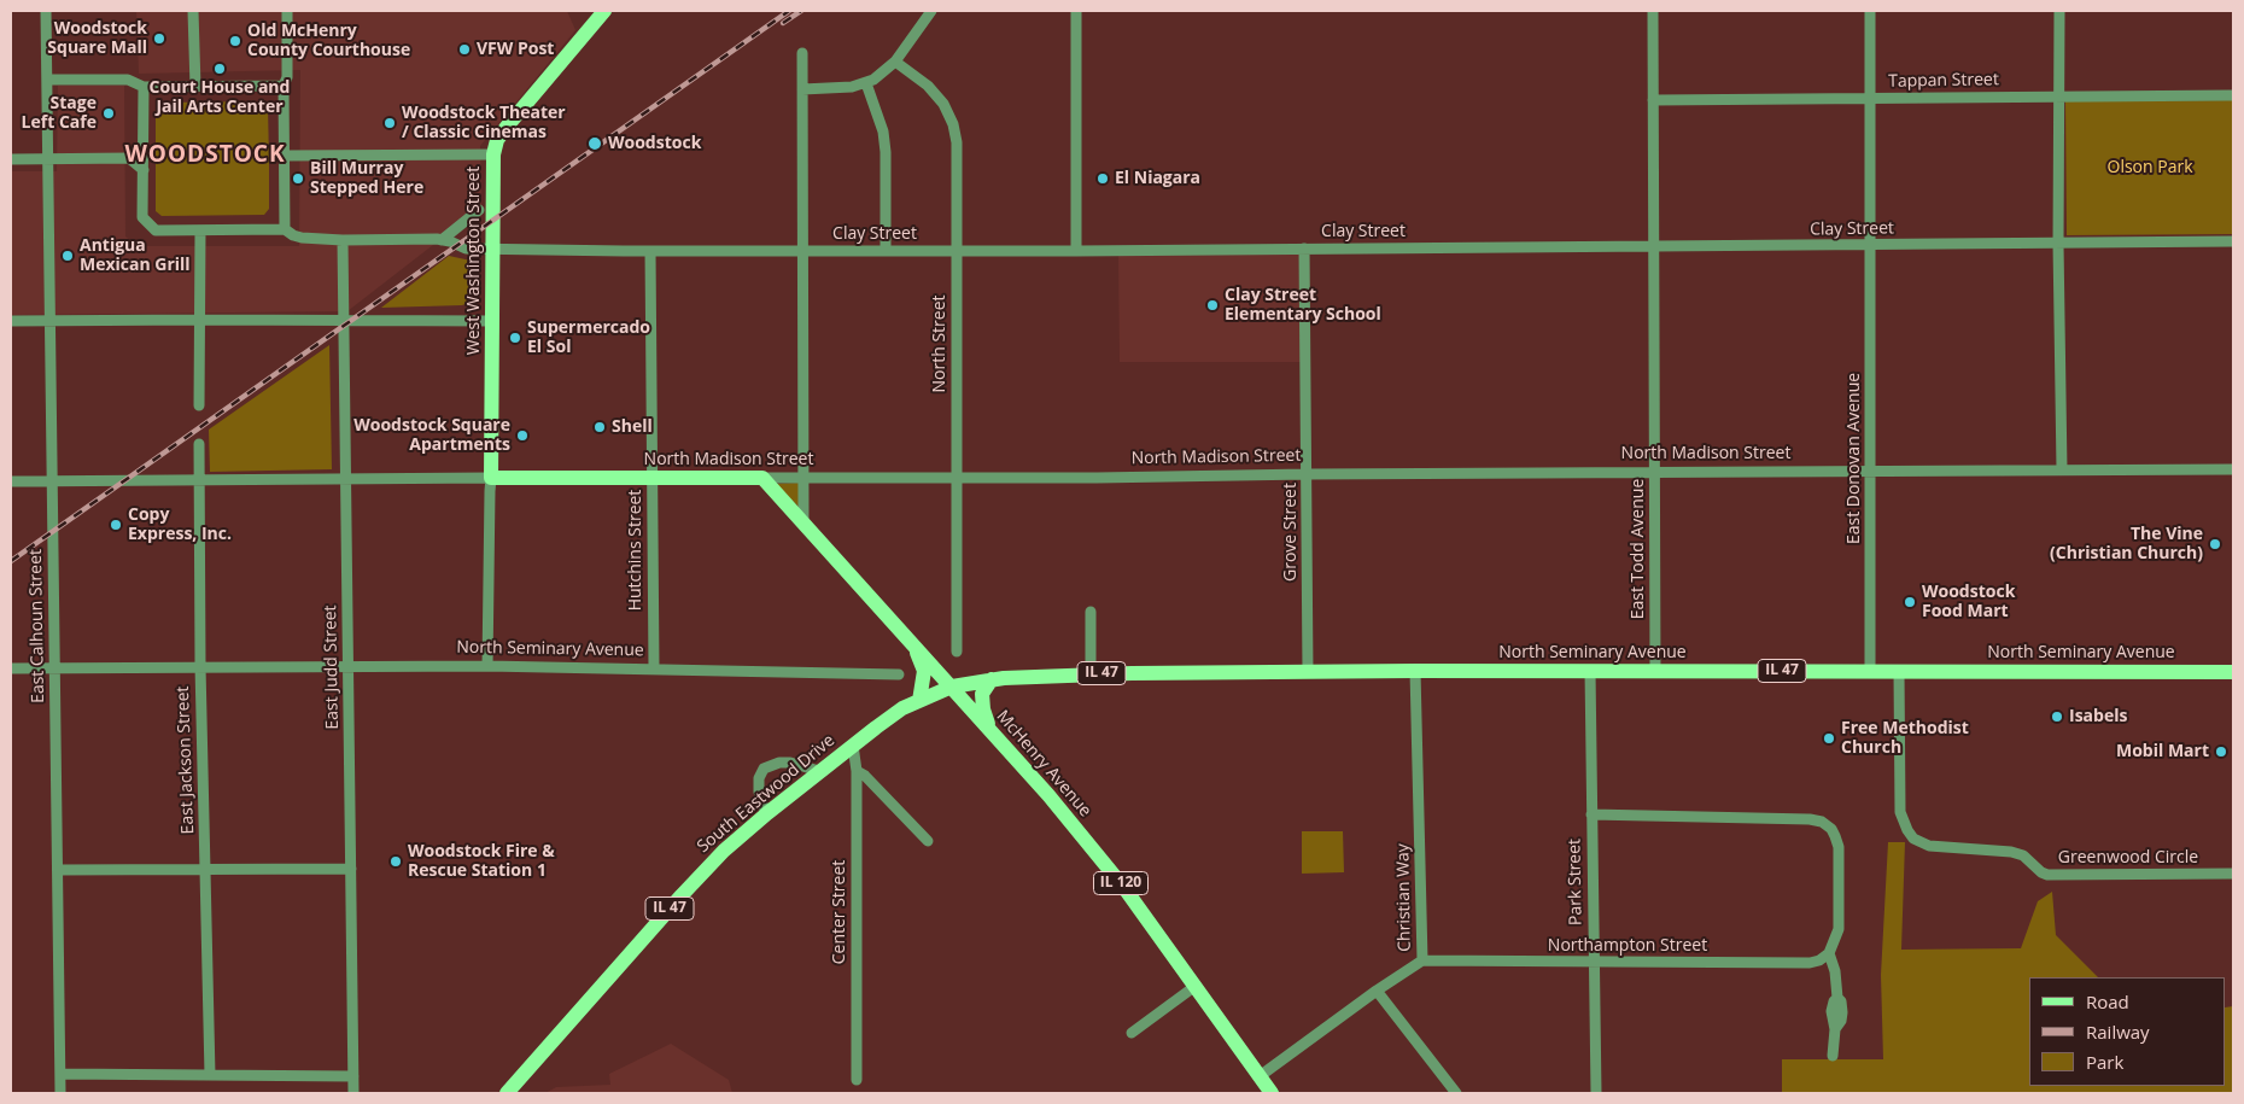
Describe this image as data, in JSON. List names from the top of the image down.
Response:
{
  "streets": {
    "main road": [
      "West Washington Street",
      "North Madison Street",
      "North Seminary Avenue",
      "IL 47",
      "McHenry Avenue",
      "South Eastwood Drive",
      "IL 120"
    ],
    "street": [
      "Tappan Street",
      "Clay Street",
      "North Street",
      "East Donovan Avenue",
      "Grove Street",
      "East Todd Avenue",
      "Hutchins Street",
      "East Calhoun Street",
      "East Judd Street",
      "East Jackson Street",
      "Greenwood Circle",
      "Park Street",
      "Christian Way",
      "Center Street",
      "Northampton Street"
    ]
  },
  "crossings": [
    ["Tappan Street", "East Donovan Avenue"],
    ["Tappan Street", "East Todd Avenue"],
    ["Clay Street", "West Washington Street"],
    ["Clay Street", "North Street"],
    ["Clay Street", "East Donovan Avenue"],
    ["Clay Street", "Grove Street"],
    ["Clay Street", "East Todd Avenue"],
    ["Clay Street", "Hutchins Street"],
    ["Clay Street", "East Judd Street"],
    ["West Washington Street", "North Madison Street"],
    ["North Street", "North Madison Street"],
    ["North Madison Street", "East Donovan Avenue"],
    ["North Madison Street", "Grove Street"],
    ["North Madison Street", "East Todd Avenue"],
    ["North Madison Street", "Hutchins Street"],
    ["North Madison Street", "East Calhoun Street"],
    ["North Madison Street", "East Judd Street"],
    ["North Madison Street", "East Jackson Street"],
    ["North Madison Street", "McHenry Avenue"],
    ["East Donovan Avenue", "North Seminary Avenue"],
    ["Grove Street", "North Seminary Avenue"],
    ["East Todd Avenue", "North Seminary Avenue"],
    ["Hutchins Street", "North Seminary Avenue"],
    ["East Calhoun Street", "North Seminary Avenue"],
    ["North Seminary Avenue", "East Judd Street"],
    ["North Seminary Avenue", "East Jackson Street"],
    ["North Seminary Avenue", "McHenry Avenue"],
    ["North Seminary Avenue", "South Eastwood Drive"],
    ["North Seminary Avenue", "Greenwood Circle"],
    ["North Seminary Avenue", "Park Street"],
    ["North Seminary Avenue", "Christian Way"],
    ["McHenry Avenue", "South Eastwood Drive"],
    ["McHenry Avenue", "Christian Way"],
    ["South Eastwood Drive", "Center Street"],
    ["Park Street", "Northampton Street"],
    ["Christian Way", "Northampton Street"]
  ],
  "districts": ["WOODSTOCK"],
  "parks": ["Olson Park"],
  "places": [
    "Woodstock Square Mall",
    "Old McHenry County Courthouse",
    "VFW Post",
    "Court House and Jail Arts Center",
    "Stage Left Cafe",
    "Woodstock Theater / Classic Cinemas",
    "Woodstock",
    "Bill Murray Stepped Here",
    "El Niagara",
    "Antigua Mexican Grill",
    "Clay Street Elementary School",
    "Supermercado El Sol",
    "Shell",
    "Woodstock Square Apartments",
    "Copy Express, Inc.",
    "The Vine (Christian Church)",
    "Woodstock Food Mart",
    "Isabels",
    "Free Methodist Church",
    "Mobil Mart",
    "Woodstock Fire & Rescue Station 1"
  ],
  "legend": ["Road", "Railway", "Park"]
}
